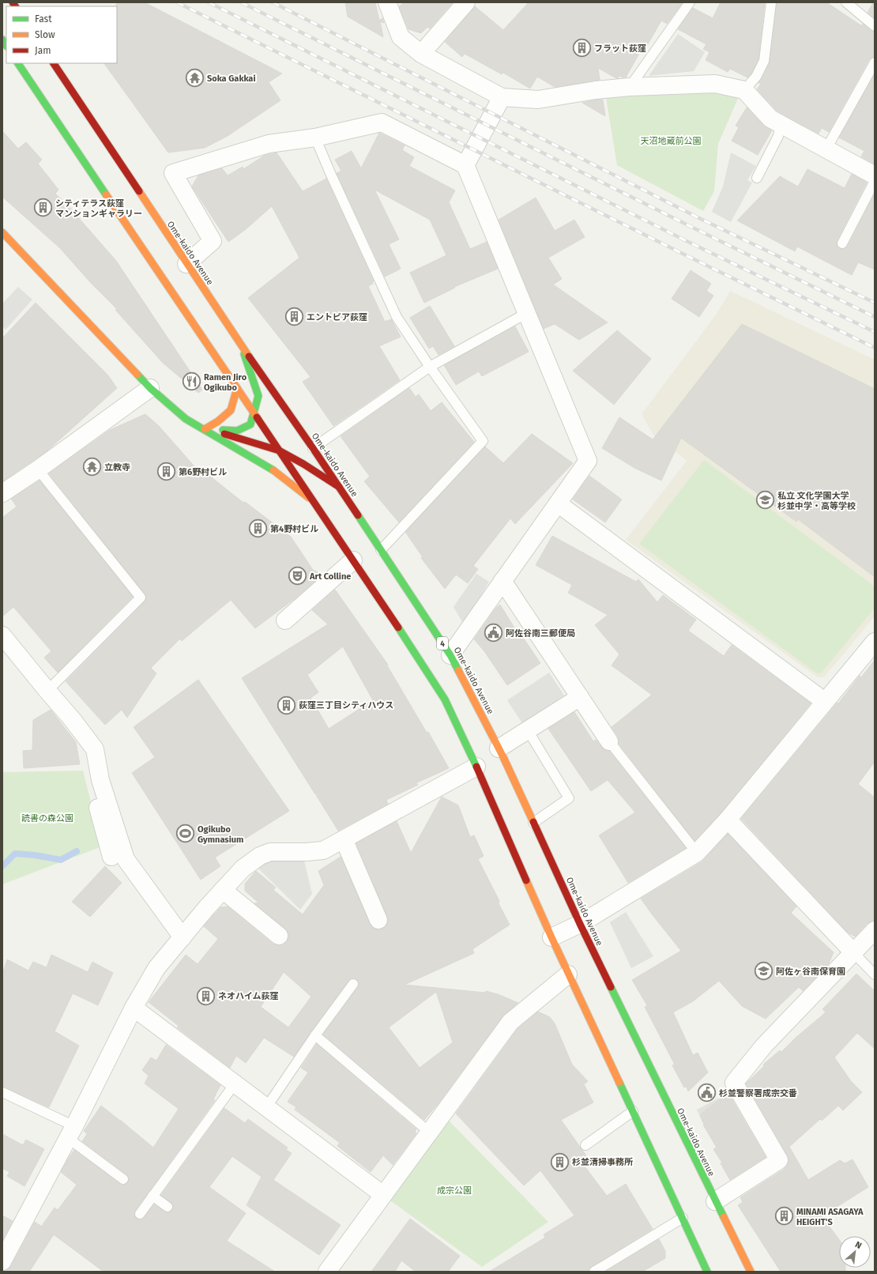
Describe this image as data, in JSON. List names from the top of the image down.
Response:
{
  "streets": {
    "main road": ["Ome-kaido Avenue", "4"]
  },
  "parks": ["天沼地蔵前公園", "読書の森公園", "成宗公園"],
  "places": {
    "building": [
      "フラット荻窪",
      "シティテラス荻窪 マンションギャラリー",
      "エントピア荻窪",
      "第6野村ビル",
      "第4野村ビル",
      "荻窪三丁目シティハウス",
      "ネオハイム荻窪",
      "杉並清掃事務所",
      "MINAMI ASAGAYA HEIGHT'S"
    ],
    "temple": ["Soka Gakkai", "立教寺"],
    "restaurant": ["Ramen Jiro Ogikubo"],
    "school or university": ["私立 文化学園大学 杉並中学・高等学校", "阿佐ヶ谷南保育園"],
    "theatre": ["Art Colline"],
    "public building": ["阿佐谷南三郵便局", "杉並警察署成宗交番"],
    "sports": ["Ogikubo Gymnasium"]
  },
  "legend": ["Fast", "Slow", "Jam"],
  "north": "top right"
}
